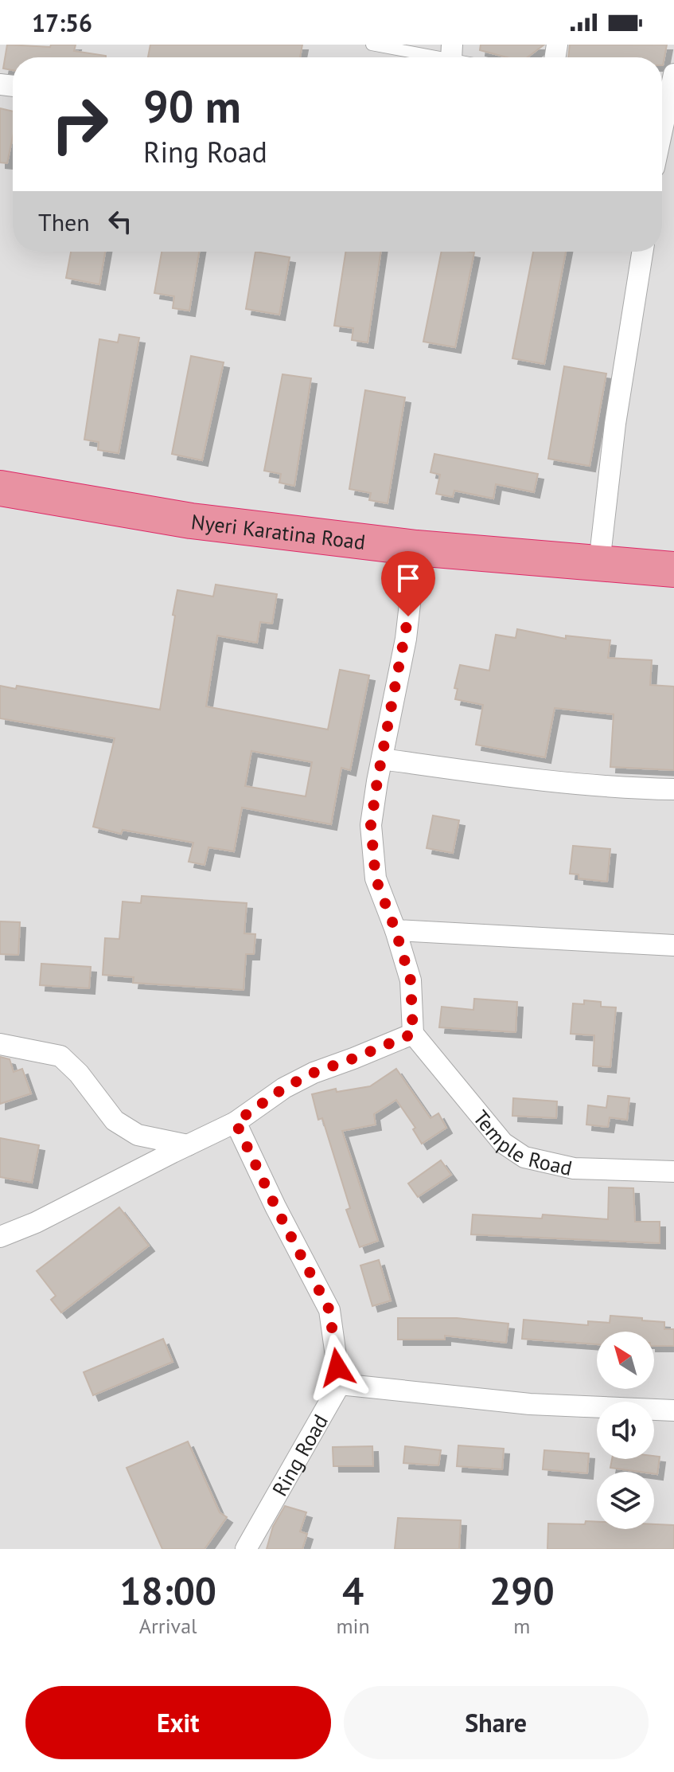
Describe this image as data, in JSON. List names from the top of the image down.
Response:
{
  "streets": {
    "highway": ["Nyeri Karatina Road"],
    "street": ["Temple Road", "Ring Road"]
  },
  "north": "top left",
  "page": {
    "status": "17:56",
    "turn": ["90 m", "Ring Road"],
    "then": "Then",
    "eta": [
      "18:00",
      "Arrival",
      "4",
      "min",
      "290",
      "m"
    ],
    "buttons": ["Exit", "Share"]
  }
}
